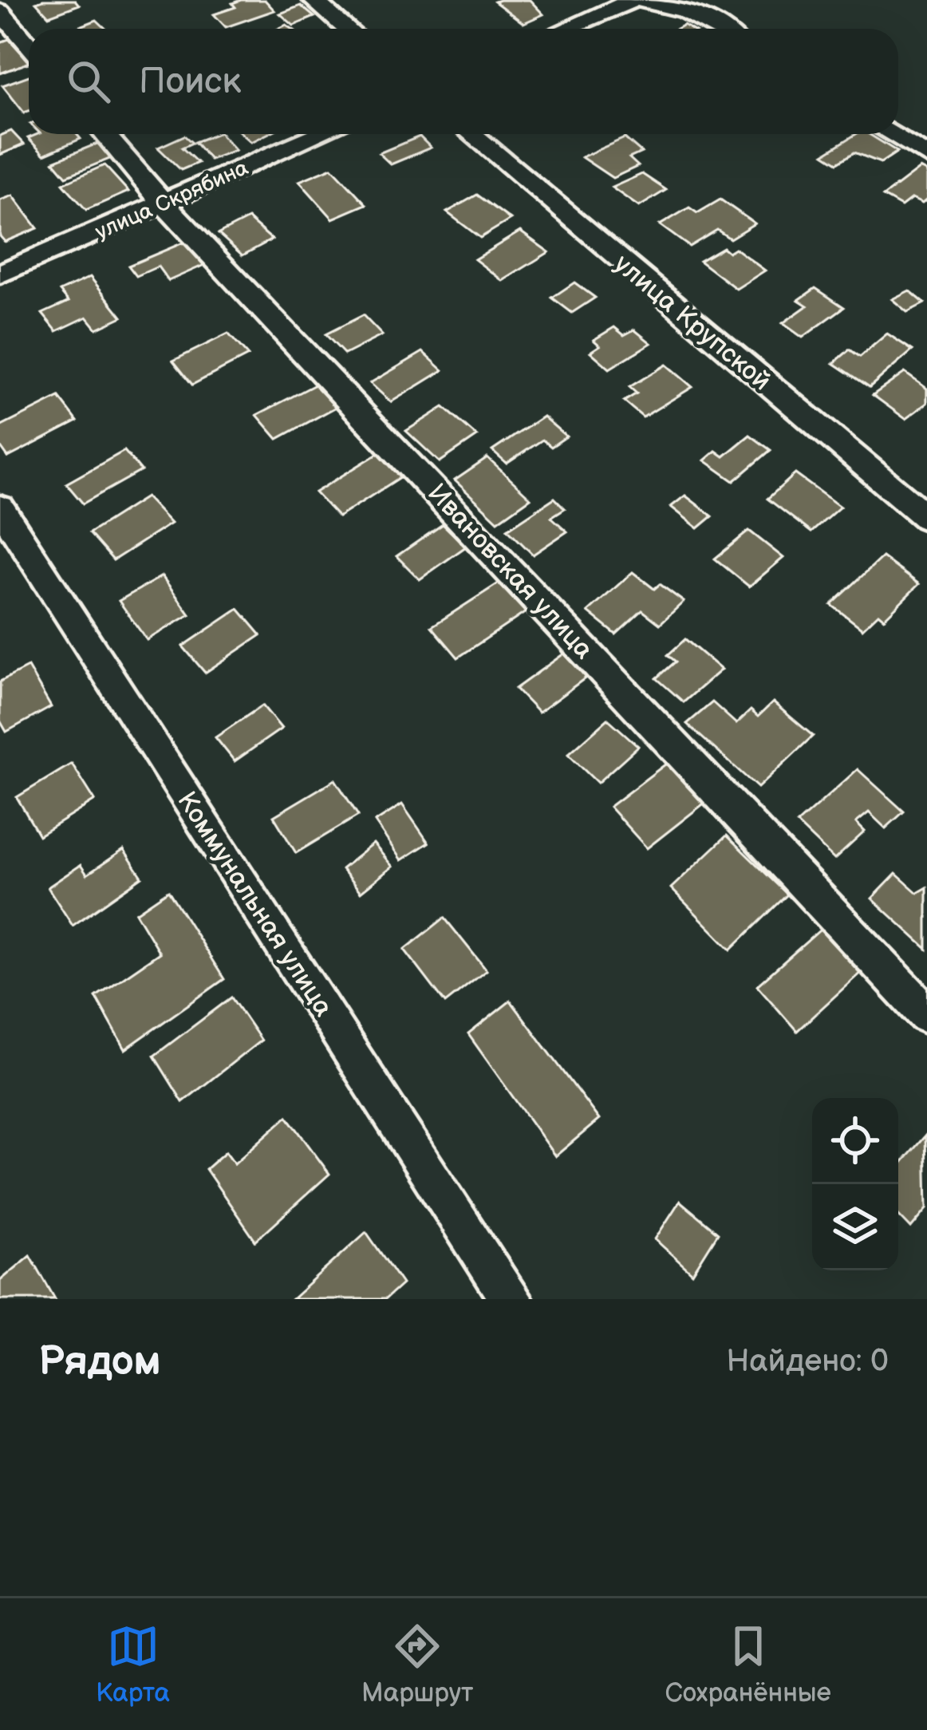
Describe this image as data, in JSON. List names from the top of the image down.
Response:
{
  "streets": {
    "street": [
      "улица Скрябина",
      "улица Крупской",
      "Ивановская улица",
      "Коммунальная улица"
    ]
  },
  "crossings": [
    ["улица Скрябина", "Ивановская улица"]
  ],
  "page": {
    "search": "Поиск",
    "heading": ["Рядом", "Найдено: 0"],
    "nav": ["Карта", "Маршрут", "Сохранённые"]
  }
}
